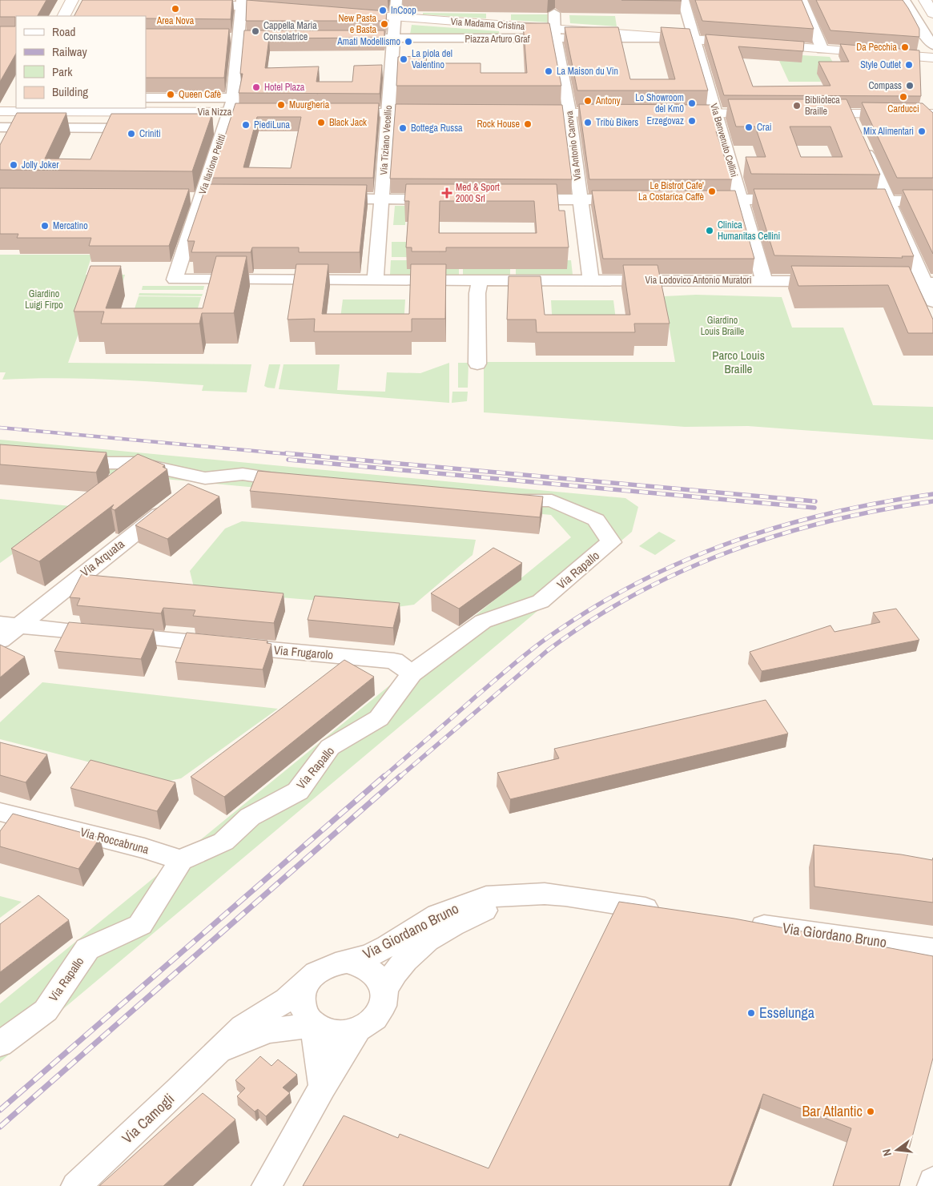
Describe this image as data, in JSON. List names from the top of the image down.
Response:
{
  "streets": {
    "street": [
      "Via Madama Cristina",
      "Piazza Arturo Graf",
      "Via Nizza",
      "Via Tiziano Vecellio",
      "Via Benvenuto Cellini",
      "Via Antonio Canova",
      "Via Ilarione Petitti",
      "Via Lodovico Antonio Muratori",
      "Via Arquata",
      "Via Rapallo",
      "Via Frugarolo",
      "Via Roccabruna",
      "Via Giordano Bruno",
      "Via Camogli"
    ]
  },
  "crossings": [
    ["Via Madama Cristina", "Piazza Arturo Graf"],
    ["Via Madama Cristina", "Via Tiziano Vecellio"],
    ["Via Madama Cristina", "Via Benvenuto Cellini"],
    ["Via Madama Cristina", "Via Antonio Canova"],
    ["Piazza Arturo Graf", "Via Tiziano Vecellio"],
    ["Piazza Arturo Graf", "Via Antonio Canova"],
    ["Via Nizza", "Via Ilarione Petitti"],
    ["Via Tiziano Vecellio", "Via Lodovico Antonio Muratori"],
    ["Via Benvenuto Cellini", "Via Lodovico Antonio Muratori"],
    ["Via Antonio Canova", "Via Lodovico Antonio Muratori"],
    ["Via Ilarione Petitti", "Via Lodovico Antonio Muratori"],
    ["Via Arquata", "Via Frugarolo"],
    ["Via Rapallo", "Via Frugarolo"],
    ["Via Rapallo", "Via Roccabruna"],
    ["Via Giordano Bruno", "Via Camogli"]
  ],
  "parks": ["Giardino Luigi Firpo", "Giardino Louis Braille", "Parco Louis Braille"],
  "places": {
    "other": [
      "Area Nova",
      "InCoop",
      "New Pasta e Basta",
      "Cappella Maria Consolatrice",
      "Amati Modellismo",
      "Da Pecchia",
      "La piola del Valentino",
      "Style Outlet",
      "La Maison du Vin",
      "Compass",
      "Hotel Plaza",
      "Queen Cafè",
      "Carducci",
      "Antony",
      "Lo Showroom del Km0",
      "Muurgheria",
      "Biblioteca Braille",
      "Erzegovaz",
      "Black Jack",
      "Tribù Bikers",
      "Rock House",
      "PiediLuna",
      "Crai",
      "Bottega Russa",
      "Mix Alimentari",
      "Criniti",
      "Jolly Joker",
      "Le Bístrot Cafe' La Costaríca Caffè",
      "Mercatino",
      "Clinica Humanitas Cellini",
      "Esselunga",
      "Bar Atlantic"
    ],
    "health": ["Med & Sport 2000 Srl"]
  },
  "legend": [
    "Road",
    "Railway",
    "Park",
    "Building"
  ],
  "north": "left"
}
